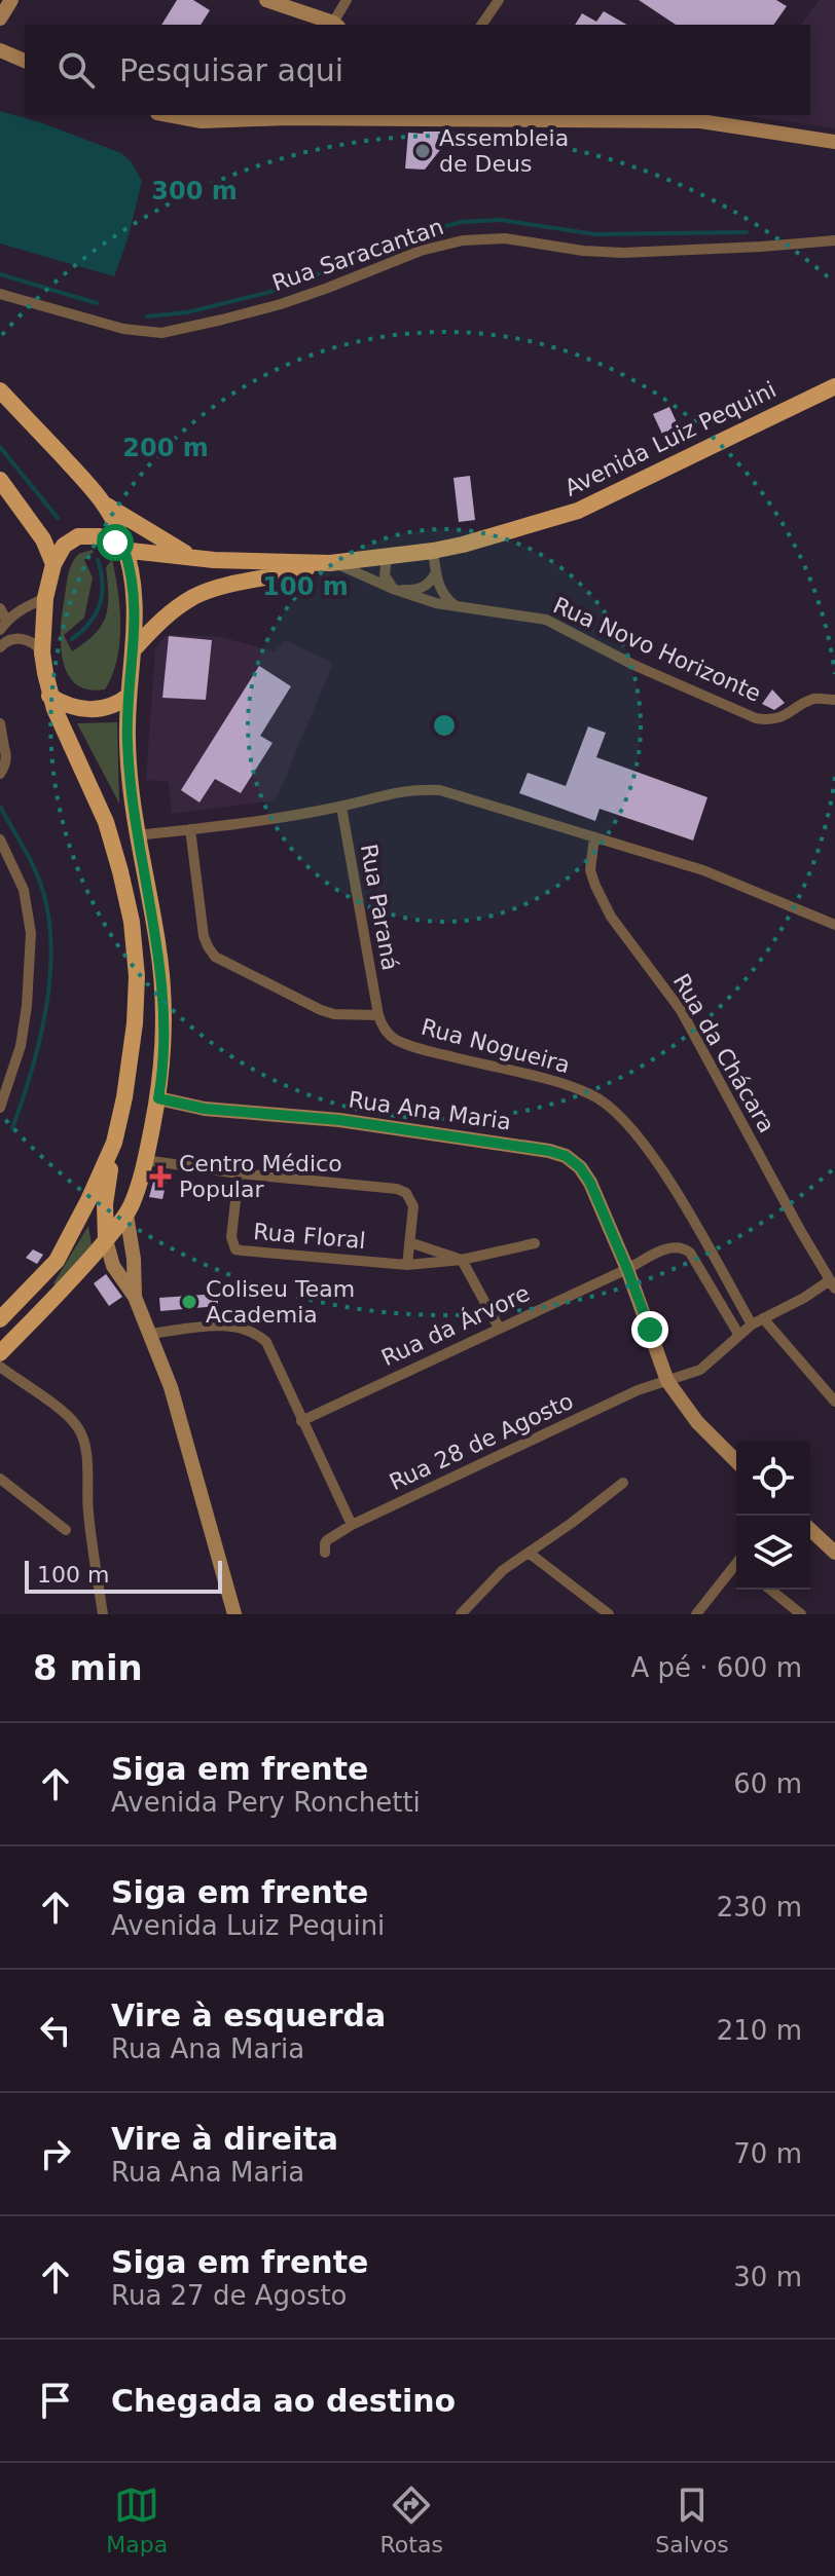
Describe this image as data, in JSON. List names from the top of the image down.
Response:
{
  "streets": {
    "main road": ["Avenida Luiz Pequini"],
    "street": [
      "Rua Saracantan",
      "Rua Novo Horizonte",
      "Rua Paraná",
      "Rua Nogueira",
      "Rua da Chácara",
      "Rua Ana Maria",
      "Rua Floral",
      "Rua da Árvore",
      "Rua 28 de Agosto"
    ]
  },
  "crossings": [
    ["Avenida Luiz Pequini", "Rua Novo Horizonte"],
    ["Rua Paraná", "Rua Nogueira"],
    ["Rua Nogueira", "Rua 28 de Agosto"],
    ["Rua da Chácara", "Rua 28 de Agosto"],
    ["Rua Ana Maria", "Rua da Árvore"],
    ["Rua Ana Maria", "Rua 28 de Agosto"],
    ["Rua da Árvore", "Rua 28 de Agosto"]
  ],
  "places": {
    "other": ["Assembleia de Deus", "Coliseu Team Academia"],
    "health": ["Centro Médico Popular"]
  },
  "scale_bar": "100 m",
  "page": {
    "search": "Pesquisar aqui",
    "scale": "100 m",
    "heading": ["8 min", "A pé · 600 m"],
    "list": [
      ["Siga em frente", "Avenida Pery Ronchetti", "60 m"],
      ["Siga em frente", "Avenida Luiz Pequini", "230 m"],
      ["Vire à esquerda", "Rua Ana Maria", "210 m"],
      ["Vire à direita", "Rua Ana Maria", "70 m"],
      ["Siga em frente", "Rua 27 de Agosto", "30 m"],
      "Chegada ao destino"
    ],
    "nav": ["Mapa", "Rotas", "Salvos"]
  },
  "rings": ["300 m", "200 m", "100 m"]
}
